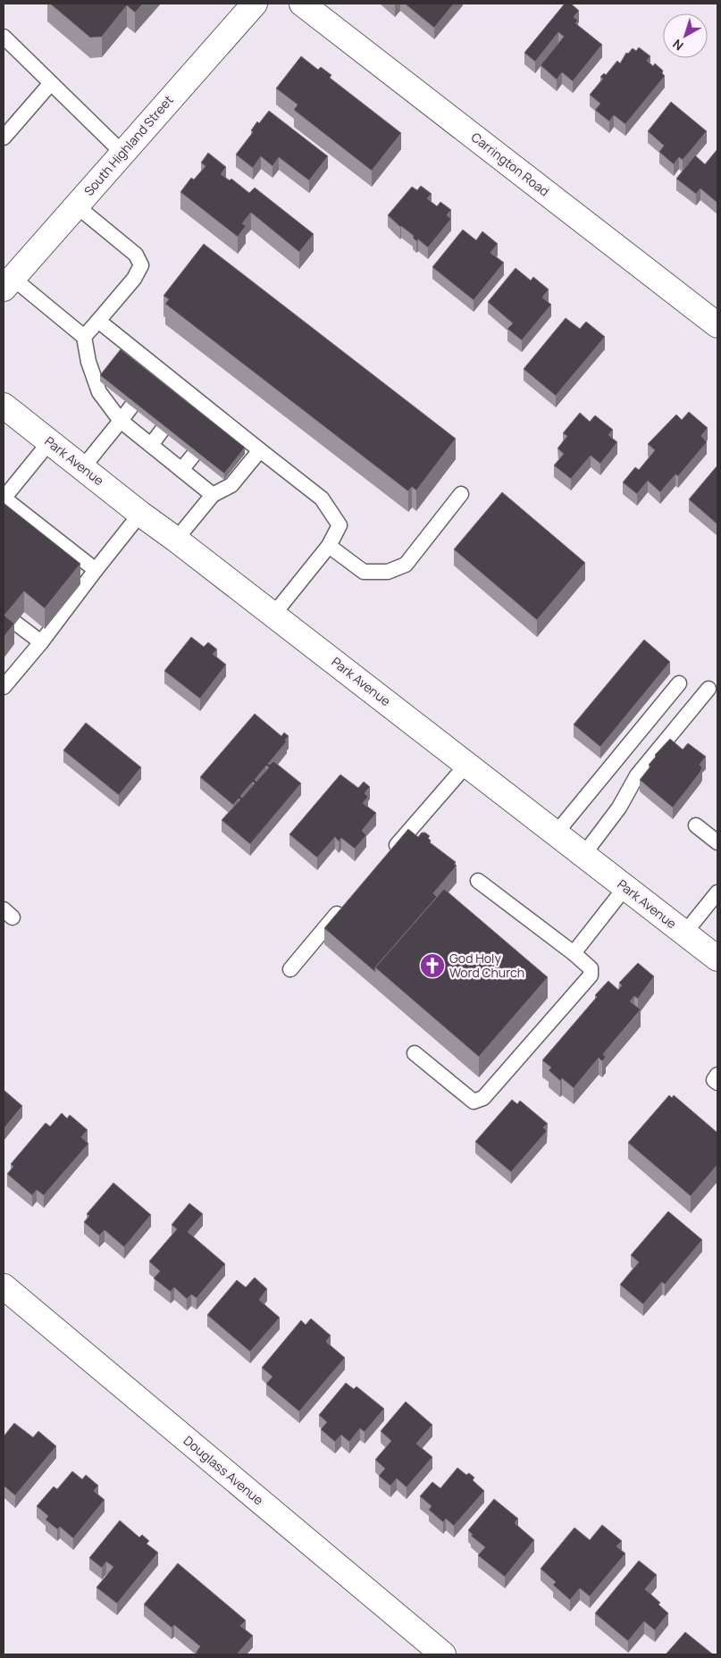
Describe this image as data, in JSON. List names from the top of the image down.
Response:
{
  "streets": {
    "main road": [
      "South Highland Street",
      "Carrington Road",
      "Park Avenue",
      "Douglass Avenue"
    ]
  },
  "places": {
    "church": ["God Holy Word Church"]
  },
  "north": "bottom left"
}
